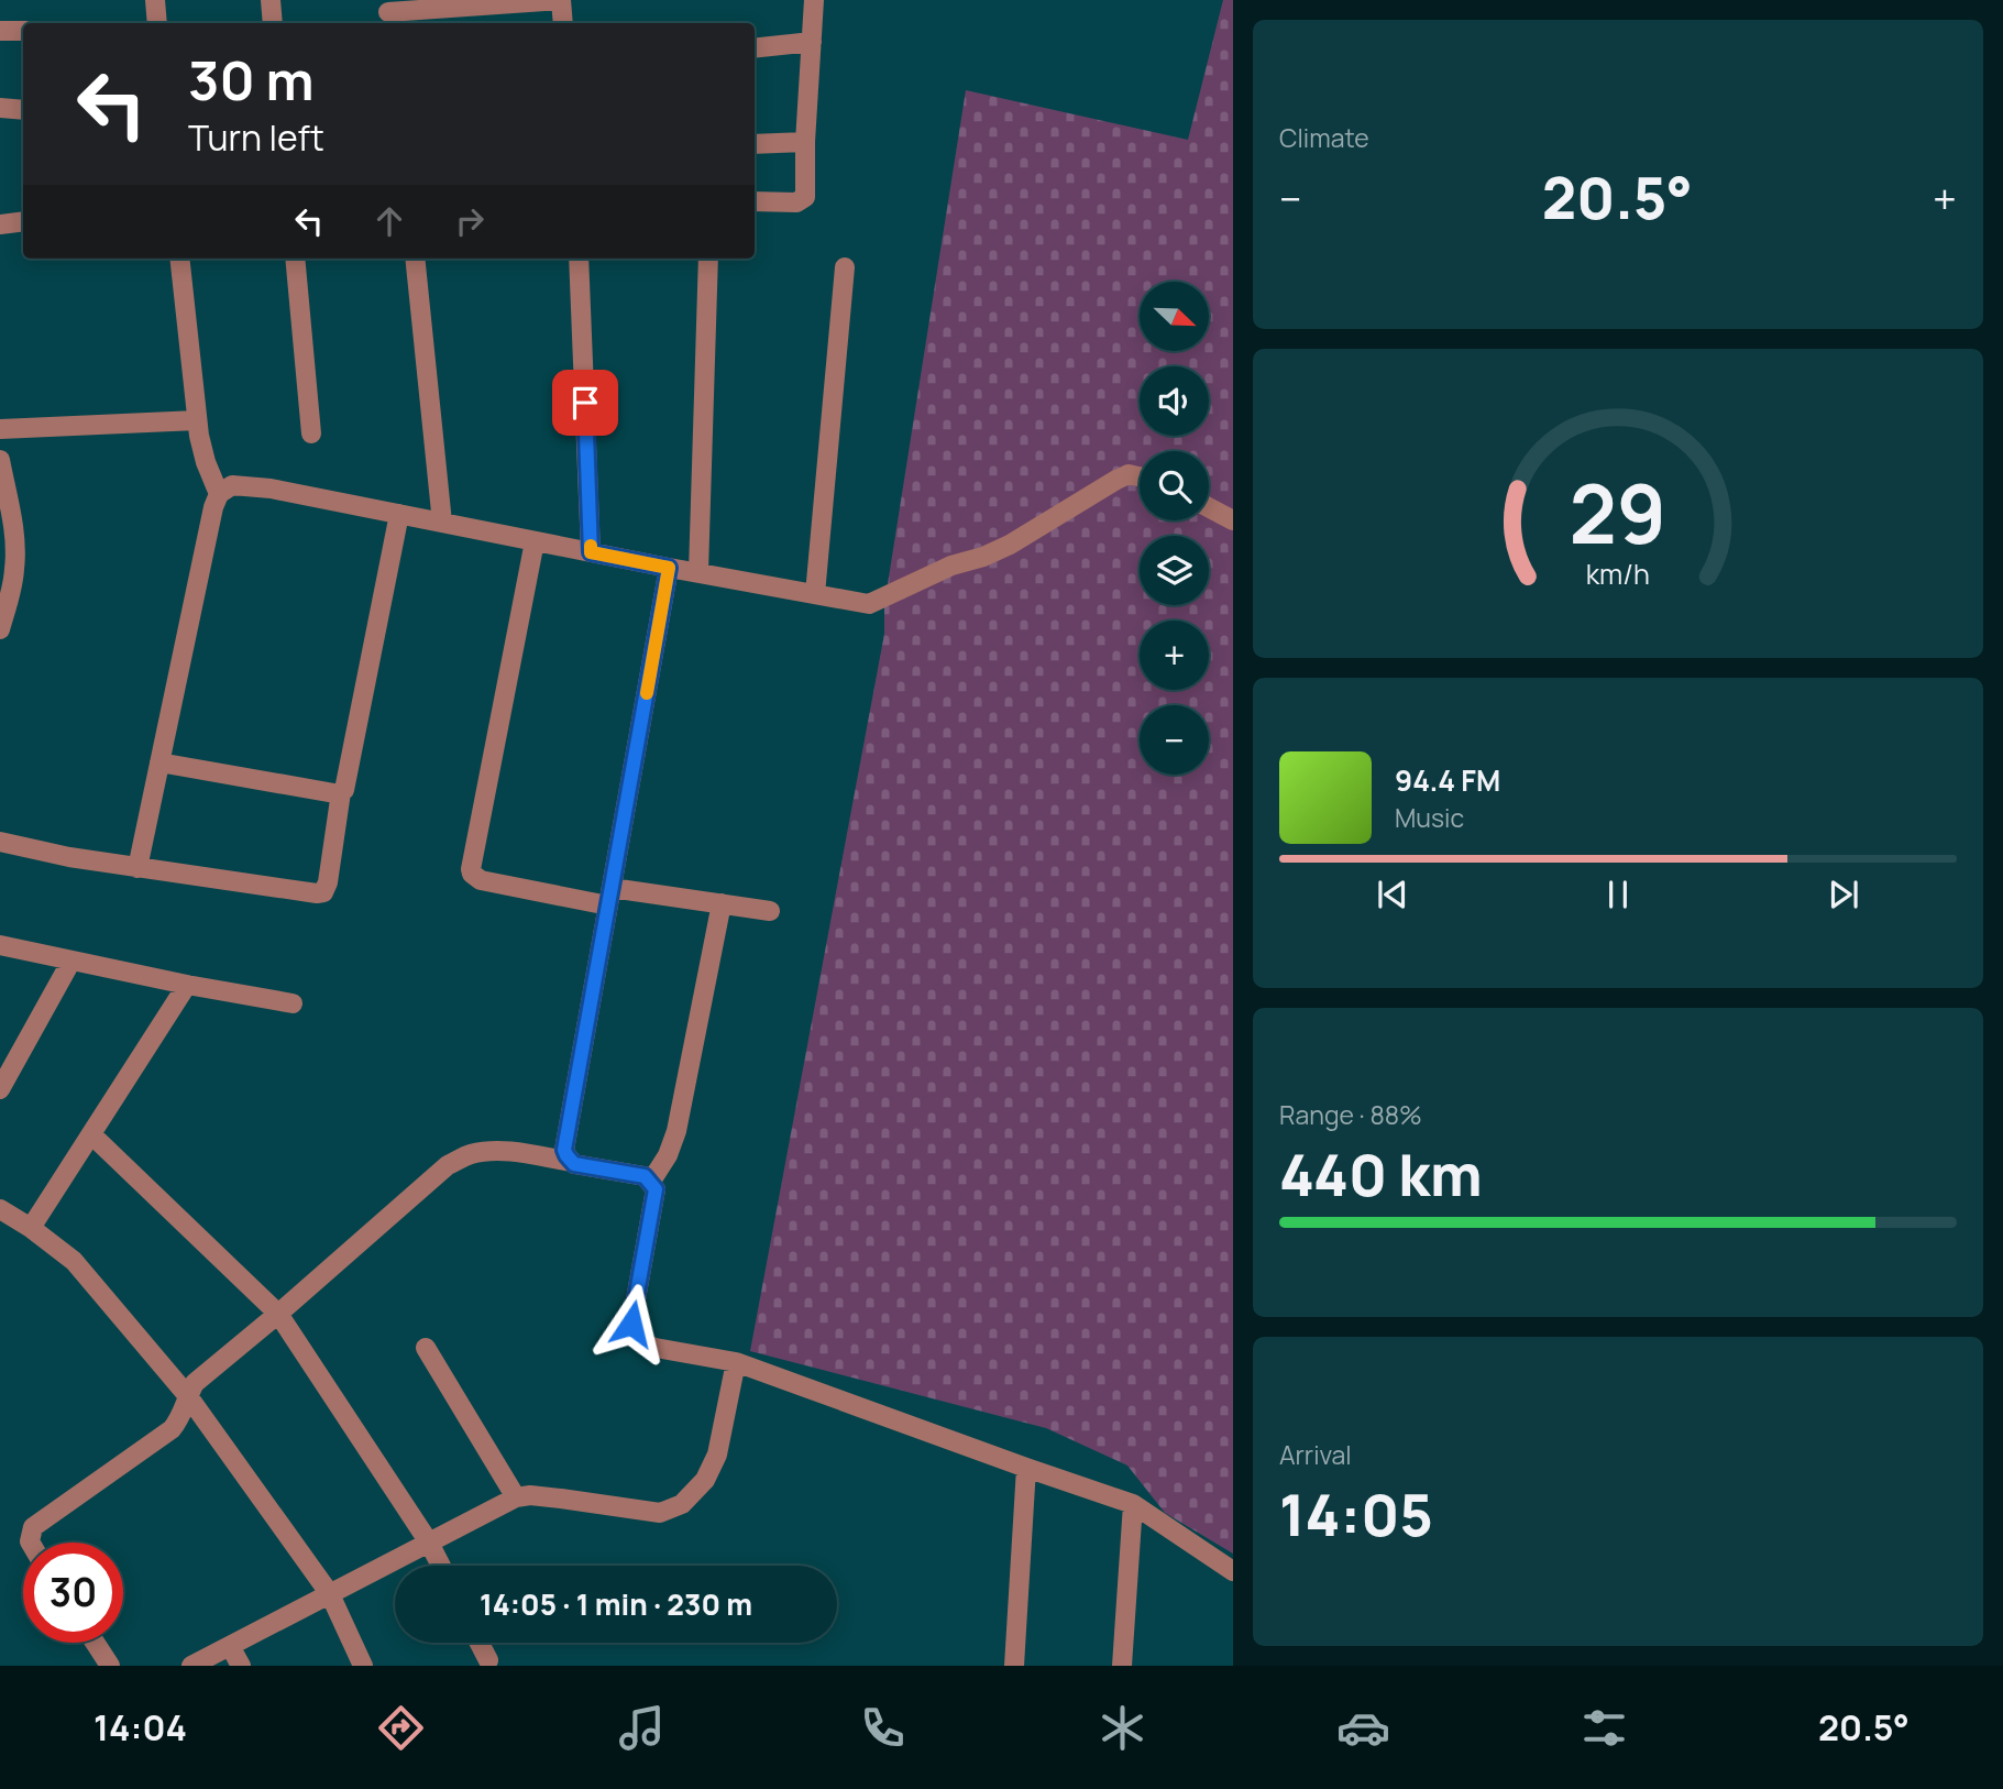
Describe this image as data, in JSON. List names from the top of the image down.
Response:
{
  "north": "bottom right",
  "page": {
    "tile": [
      "Climate",
      ["Range · 88%", "440 km"],
      ["Arrival", "14:05"]
    ],
    "turn": ["30 m", "Turn left"],
    "heat": ["−", "20.5°", "+"],
    "map_buttons": ["+", "−"],
    "song": ["94.4 FM", "Music"],
    "limit": "30",
    "trip": "14:05 · 1 min · 230 m",
    "tabs": ["14:04", "20.5°"],
    "gauge": ["29", "km/h"]
  }
}
